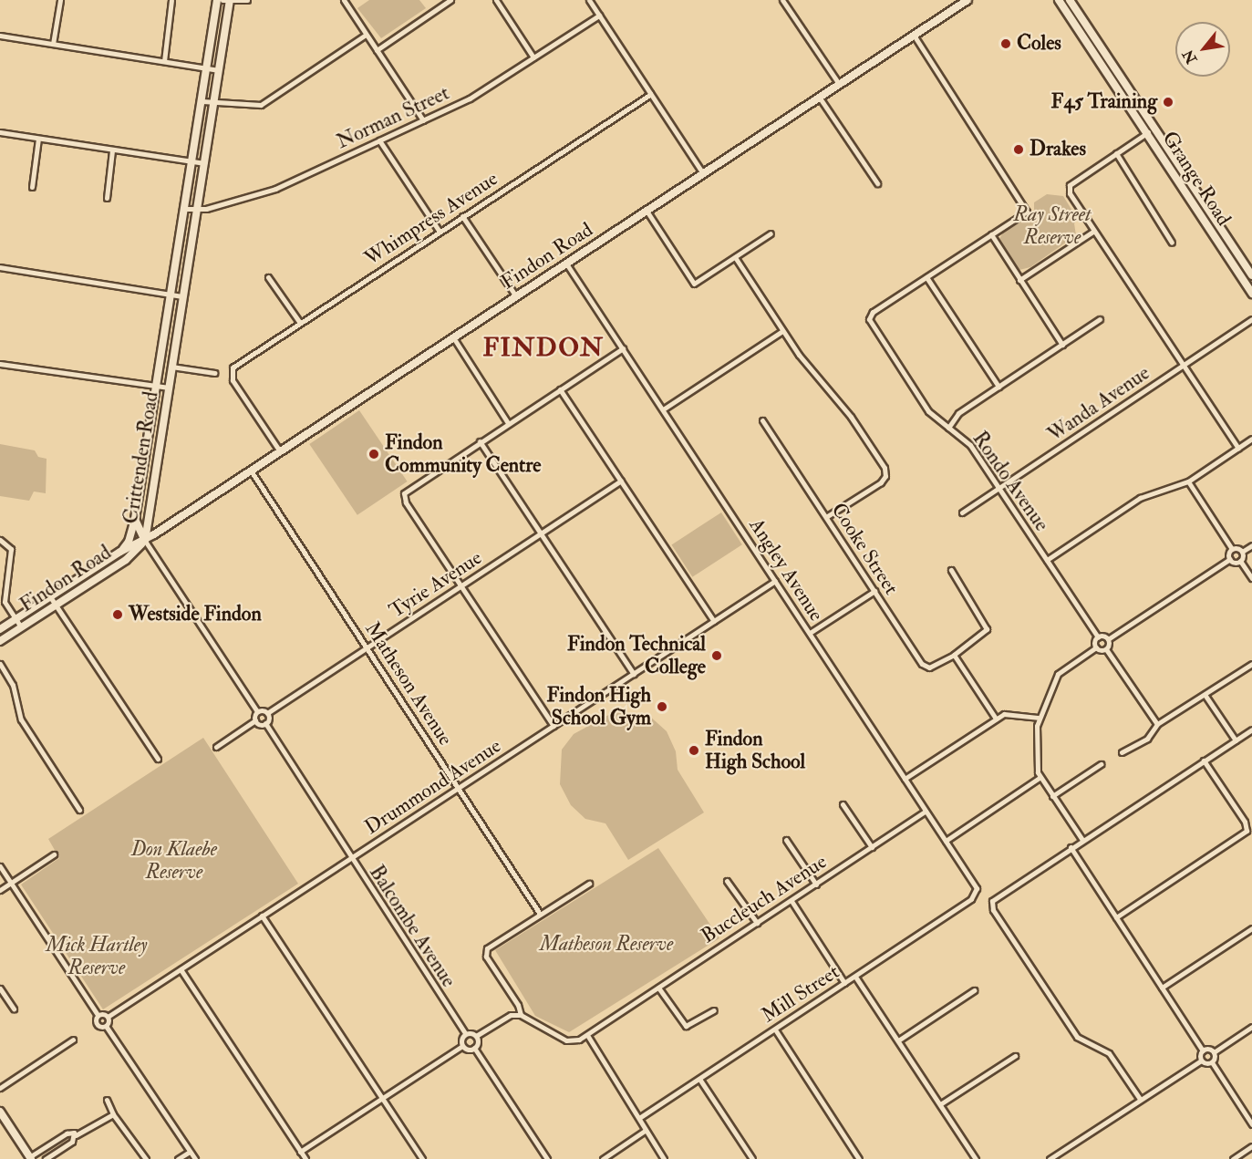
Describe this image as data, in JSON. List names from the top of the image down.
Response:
{
  "streets": {
    "main road": ["Grange Road", "Findon Road", "Crittenden Road"],
    "street": [
      "Norman Street",
      "Whimpress Avenue",
      "Wanda Avenue",
      "Rondo Avenue",
      "Cooke Street",
      "Angley Avenue",
      "Tyrie Avenue",
      "Matheson Avenue",
      "Drummond Avenue",
      "Buccleuch Avenue",
      "Balcombe Avenue",
      "Mill Street"
    ]
  },
  "crossings": [
    ["Norman Street", "Crittenden Road"],
    ["Whimpress Avenue", "Findon Road"],
    ["Findon Road", "Crittenden Road"],
    ["Findon Road", "Rondo Avenue"],
    ["Findon Road", "Angley Avenue"],
    ["Findon Road", "Matheson Avenue"],
    ["Wanda Avenue", "Rondo Avenue"],
    ["Angley Avenue", "Drummond Avenue"],
    ["Angley Avenue", "Buccleuch Avenue"],
    ["Angley Avenue", "Mill Street"],
    ["Tyrie Avenue", "Matheson Avenue"],
    ["Matheson Avenue", "Drummond Avenue"],
    ["Drummond Avenue", "Balcombe Avenue"]
  ],
  "districts": ["FINDON"],
  "parks": [
    "Ray Street Reserve",
    "Don Klaebe Reserve",
    "Mick Hartley Reserve",
    "Matheson Reserve"
  ],
  "places": [
    "Coles",
    "F45 Training",
    "Drakes",
    "Findon Community Centre",
    "Westside Findon",
    "Findon Technical College",
    "Findon High School Gym",
    "Findon High School"
  ],
  "north": "bottom left"
}
